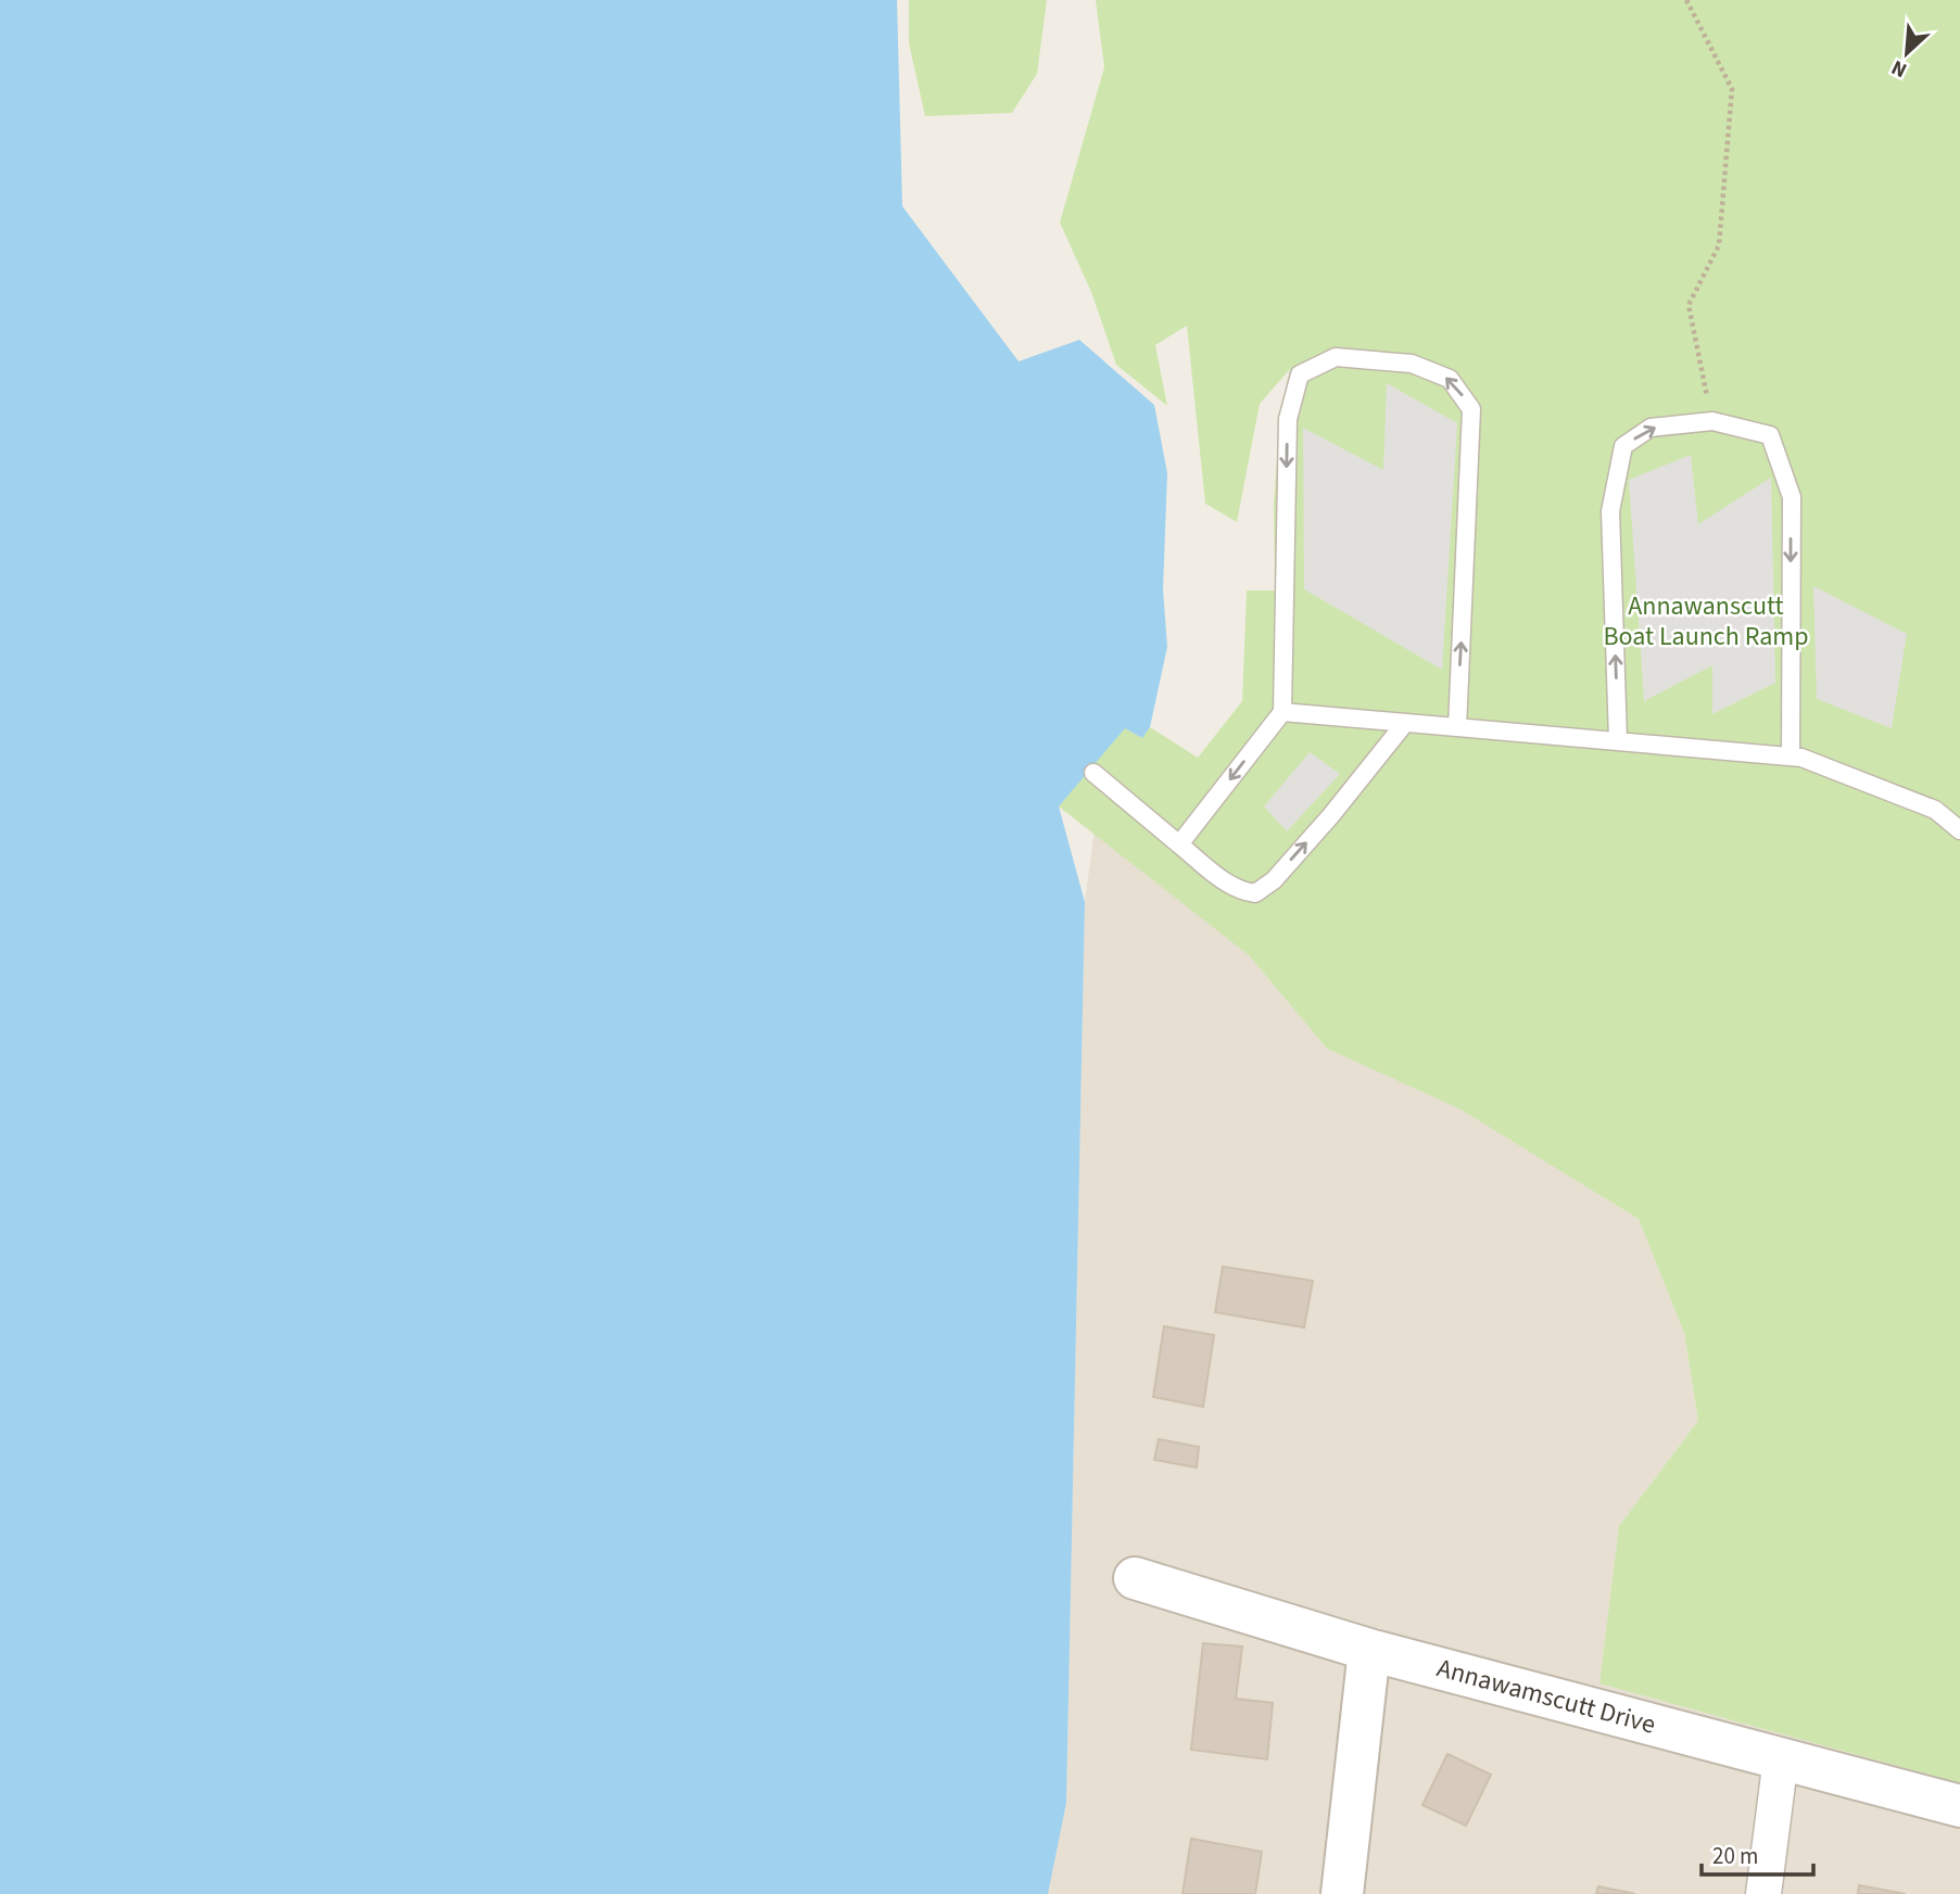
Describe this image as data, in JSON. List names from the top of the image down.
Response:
{
  "streets": {
    "street": ["Annawamscutt Drive"]
  },
  "parks": ["Annawanscutt Boat Launch Ramp"],
  "scale_bar": "20 m",
  "north": "bottom left"
}
